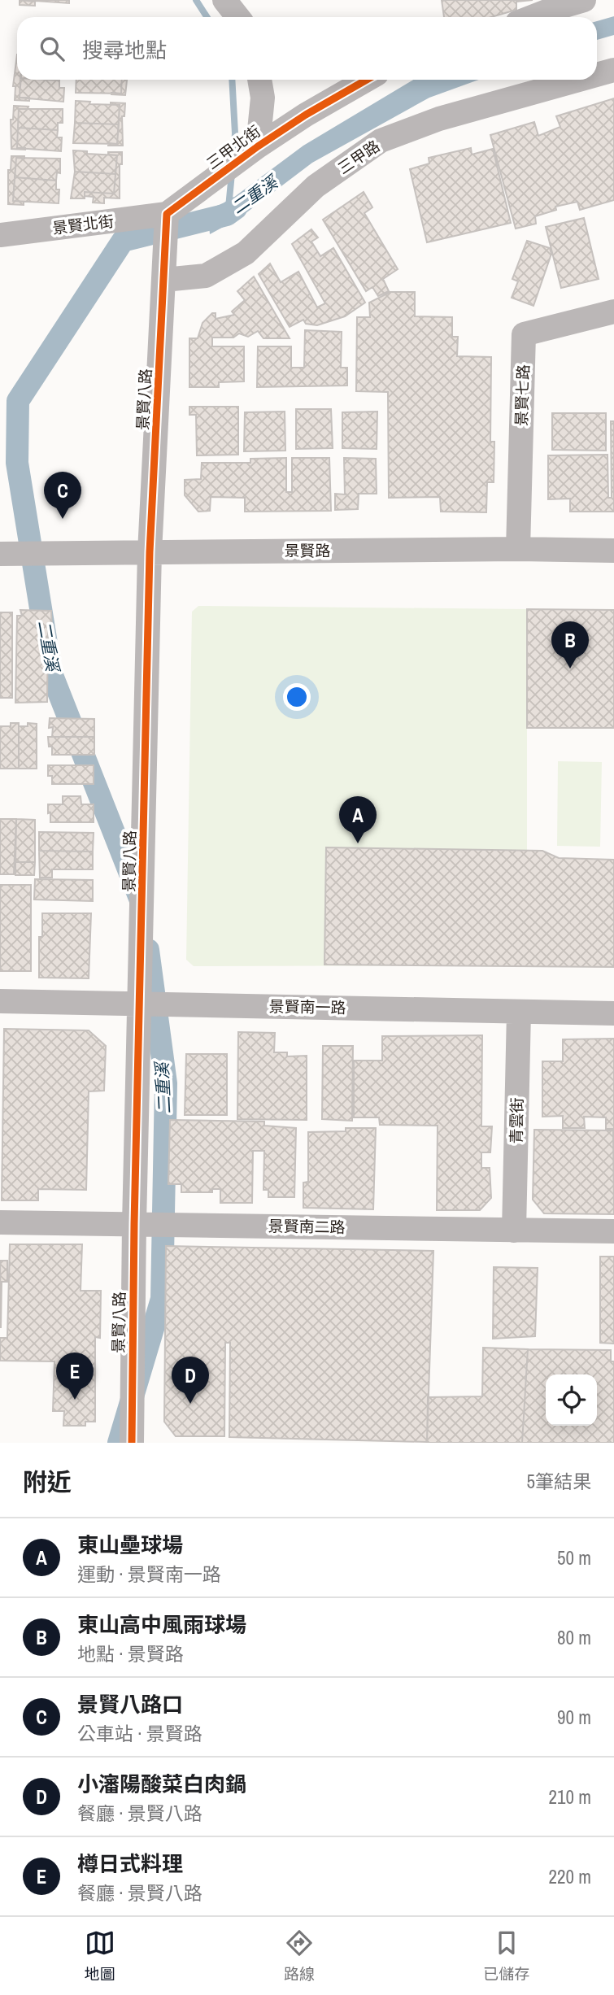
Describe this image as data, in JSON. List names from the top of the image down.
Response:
{
  "streets": {
    "street": [
      "三甲北街",
      "三甲路",
      "景賢北街",
      "景賢七路",
      "景賢八路",
      "景賢路",
      "景賢南一路",
      "青雲街",
      "景賢南二路"
    ]
  },
  "crossings": [
    ["三甲北街", "景賢北街"],
    ["三甲路", "景賢八路"],
    ["景賢七路", "景賢路"],
    ["景賢八路", "景賢路"],
    ["景賢八路", "景賢南一路"],
    ["景賢八路", "景賢南二路"],
    ["景賢南一路", "青雲街"],
    ["青雲街", "景賢南二路"]
  ],
  "water": ["二重溪"],
  "page": {
    "search": "搜尋地點",
    "pins": [
      "C",
      "B",
      "A",
      "E",
      "D"
    ],
    "heading": ["附近", "5筆結果"],
    "list": [
      {
        "mark": "A",
        "name": "東山壘球場",
        "note": "運動 · 景賢南一路",
        "value": "50 m"
      },
      {
        "mark": "B",
        "name": "東山高中風雨球場",
        "note": "地點 · 景賢路",
        "value": "80 m"
      },
      {
        "mark": "C",
        "name": "景賢八路口",
        "note": "公車站 · 景賢路",
        "value": "90 m"
      },
      {
        "mark": "D",
        "name": "小瀋陽酸菜白肉鍋",
        "note": "餐廳 · 景賢八路",
        "value": "210 m"
      },
      {
        "mark": "E",
        "name": "樽日式料理",
        "note": "餐廳 · 景賢八路",
        "value": "220 m"
      }
    ],
    "nav": ["地圖", "路線", "已儲存"]
  }
}
